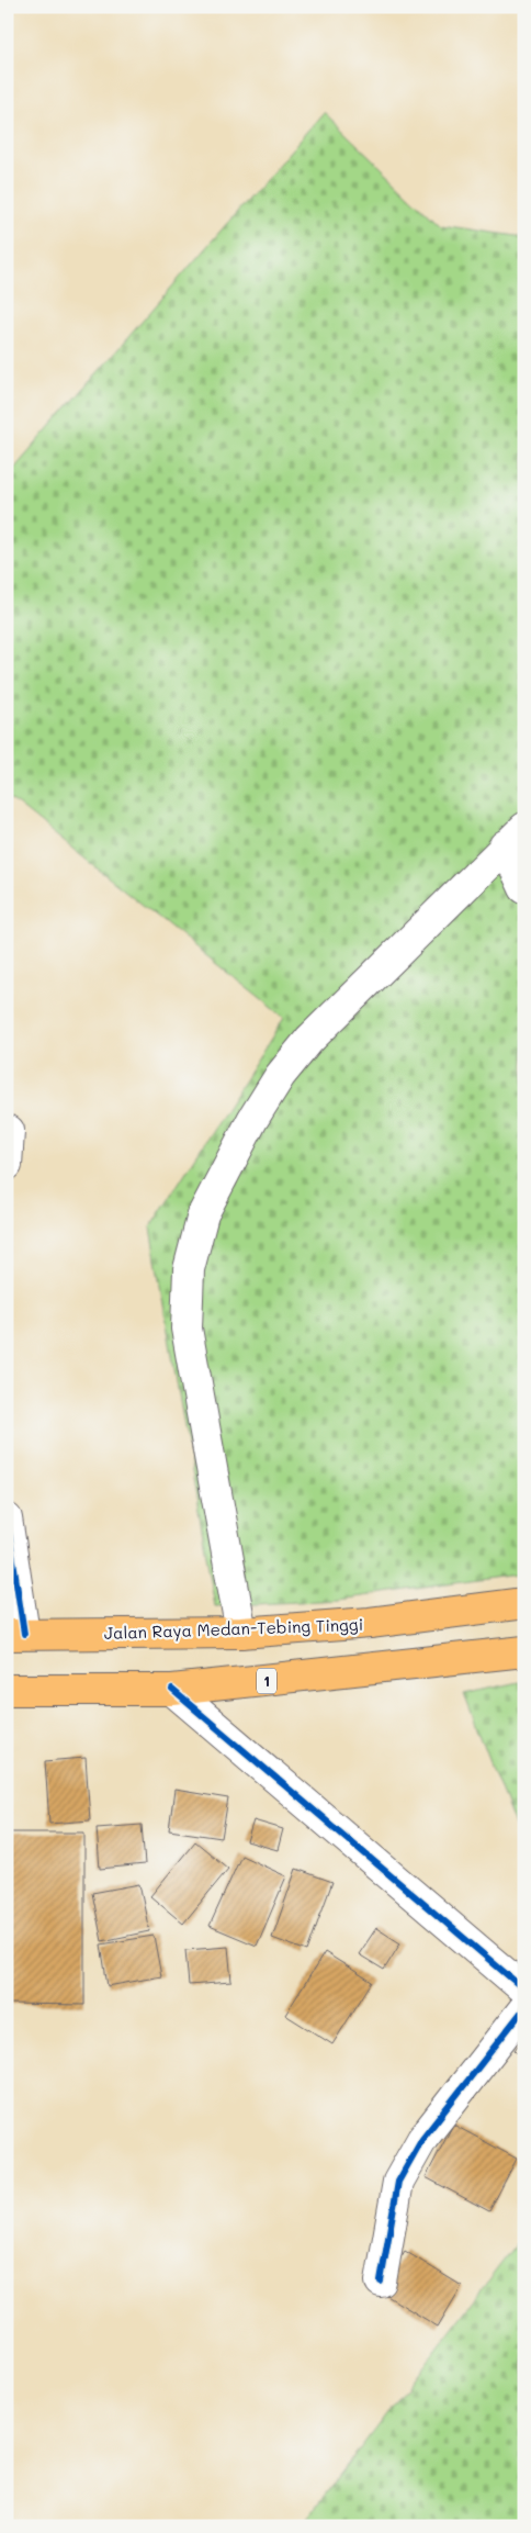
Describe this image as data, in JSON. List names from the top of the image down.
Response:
{
  "streets": {
    "highway": ["Jalan Raya Medan-Tebing Tinggi", "1"]
  }
}
